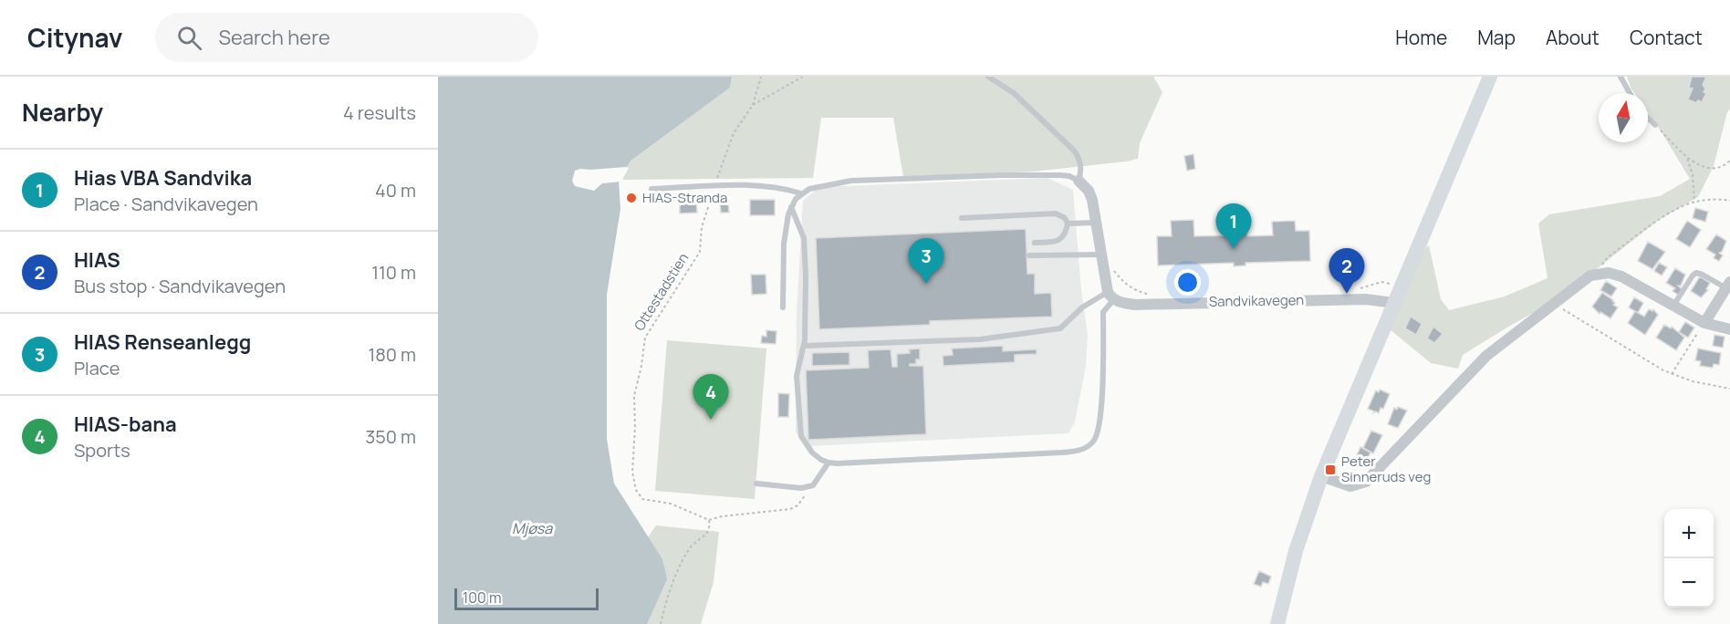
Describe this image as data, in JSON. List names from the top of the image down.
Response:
{
  "streets": {
    "street": ["Sandvikavegen"],
    "path": ["Ottestadstien"]
  },
  "water": ["Mjøsa"],
  "places": {
    "other": ["HIAS-Stranda"],
    "transit": ["Peter Sinneruds veg"]
  },
  "scale_bar": "100 m",
  "north": "top",
  "page": {
    "header": "Citynav",
    "search": "Search here",
    "nav": [
      "Home",
      "Map",
      "About",
      "Contact"
    ],
    "heading": ["Nearby", "4 results"],
    "list": [
      {
        "mark": "1",
        "name": "Hias VBA Sandvika",
        "note": "Place · Sandvikavegen",
        "value": "40 m"
      },
      {
        "mark": "2",
        "name": "HIAS",
        "note": "Bus stop · Sandvikavegen",
        "value": "110 m"
      },
      {
        "mark": "3",
        "name": "HIAS Renseanlegg",
        "note": "Place",
        "value": "180 m"
      },
      {
        "mark": "4",
        "name": "HIAS-bana",
        "note": "Sports",
        "value": "350 m"
      }
    ],
    "pins": [
      "1",
      "3",
      "2",
      "4"
    ],
    "map_buttons": ["+", "−"],
    "scale": "100 m"
  }
}
